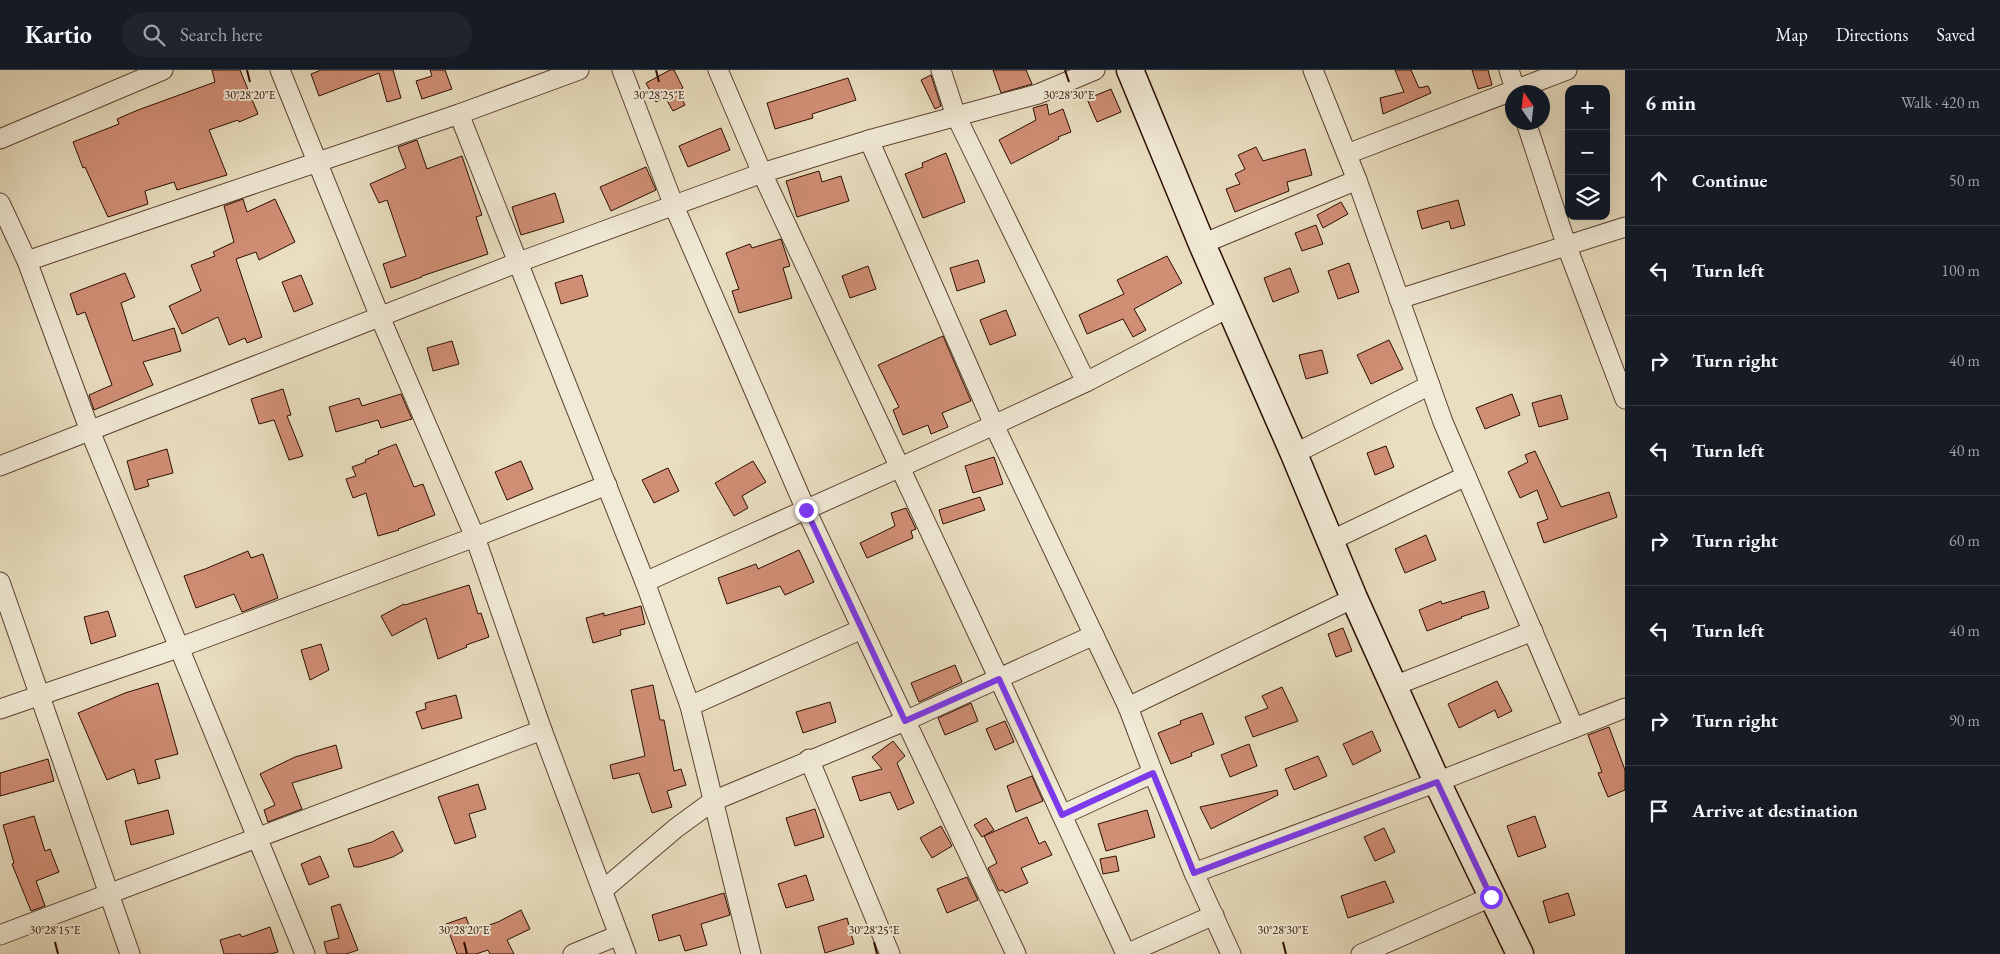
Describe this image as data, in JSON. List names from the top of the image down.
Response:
{
  "north": "top",
  "page": {
    "header": "Kartio",
    "search": "Search here",
    "nav": ["Map", "Directions", "Saved"],
    "heading": ["6 min", "Walk · 420 m"],
    "map_buttons": ["+", "−"],
    "list": [
      ["Continue", "50 m"],
      ["Turn left", "100 m"],
      ["Turn right", "40 m"],
      ["Turn left", "40 m"],
      ["Turn right", "60 m"],
      ["Turn left", "40 m"],
      ["Turn right", "90 m"],
      "Arrive at destination"
    ]
  },
  "coordinates": [
    "30°28'20\"E",
    "30°28'25\"E",
    "30°28'30\"E",
    "30°28'15\"E"
  ]
}
